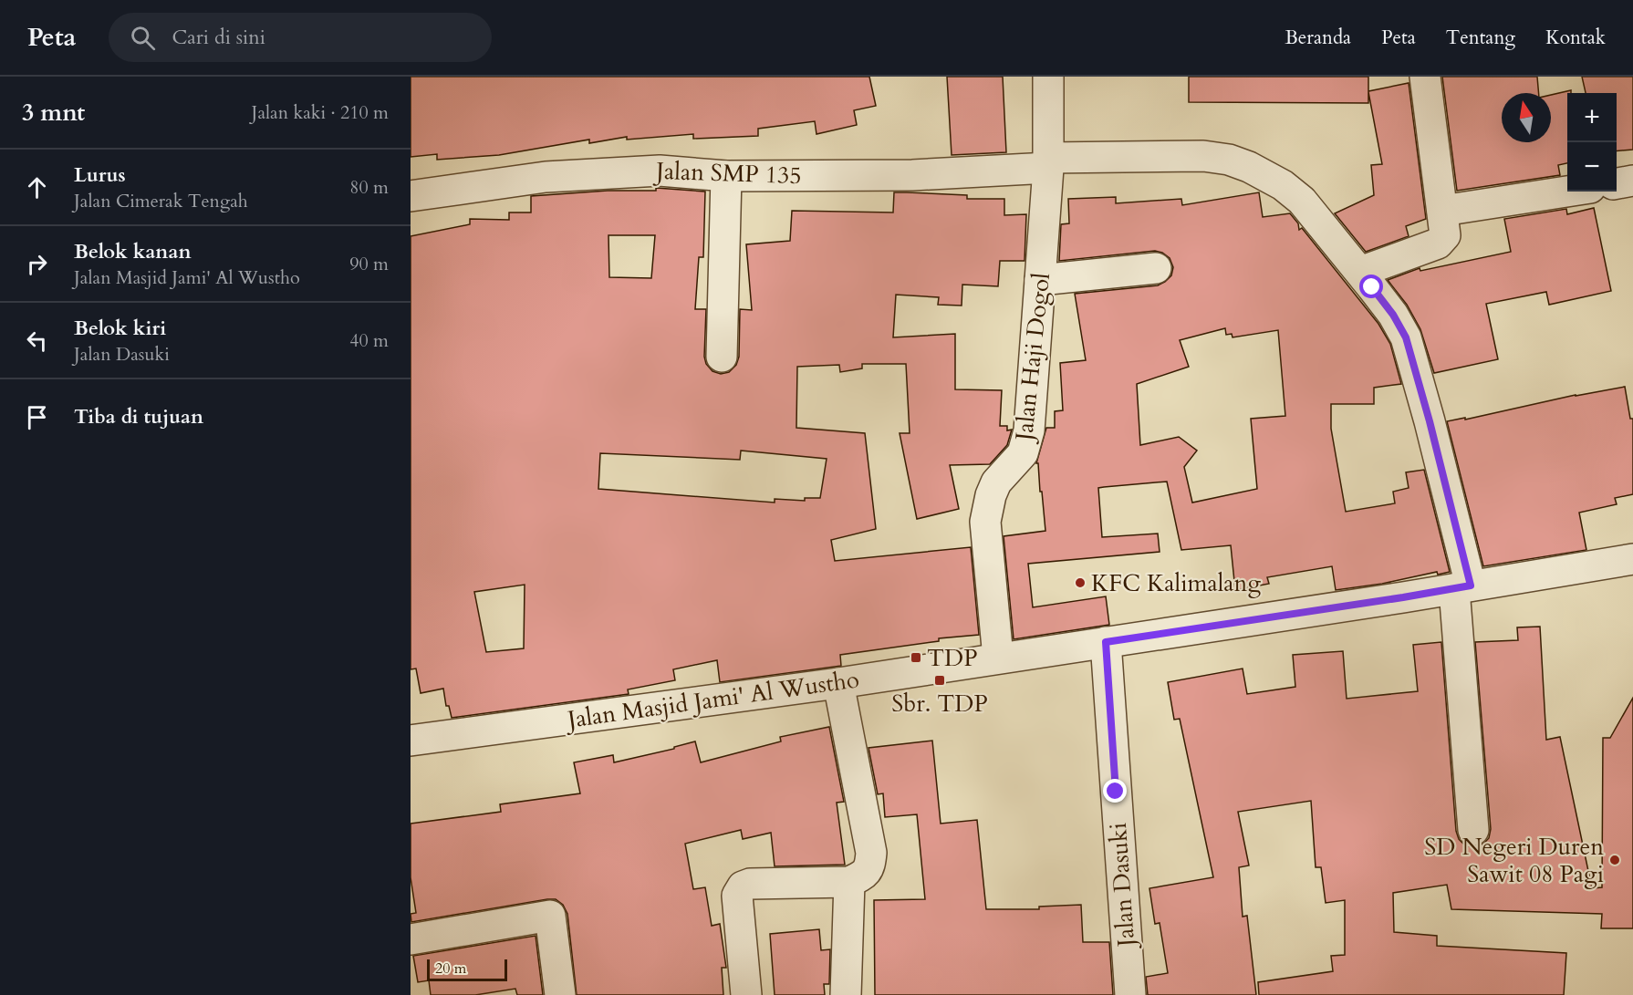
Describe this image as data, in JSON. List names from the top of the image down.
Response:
{
  "streets": {
    "street": [
      "Jalan SMP 135",
      "Jalan Haji Dogol",
      "Jalan Masjid Jami' Al Wustho",
      "Jalan Dasuki"
    ]
  },
  "crossings": [
    ["Jalan SMP 135", "Jalan Haji Dogol"],
    ["Jalan SMP 135", "Jalan Masjid Jami' Al Wustho"],
    ["Jalan Haji Dogol", "Jalan Masjid Jami' Al Wustho"],
    ["Jalan Masjid Jami' Al Wustho", "Jalan Dasuki"]
  ],
  "places": {
    "other": ["KFC Kalimalang", "SD Negeri Duren Sawit 08 Pagi"],
    "transit": ["TDP", "Sbr. TDP"]
  },
  "scale_bar": "20 m",
  "north": "top",
  "page": {
    "header": "Peta",
    "search": "Cari di sini",
    "nav": [
      "Beranda",
      "Peta",
      "Tentang",
      "Kontak"
    ],
    "heading": ["3 mnt", "Jalan kaki · 210 m"],
    "map_buttons": ["+", "−"],
    "list": [
      ["Lurus", "Jalan Cimerak Tengah", "80 m"],
      ["Belok kanan", "Jalan Masjid Jami' Al Wustho", "90 m"],
      ["Belok kiri", "Jalan Dasuki", "40 m"],
      "Tiba di tujuan"
    ],
    "scale": "20 m"
  }
}
